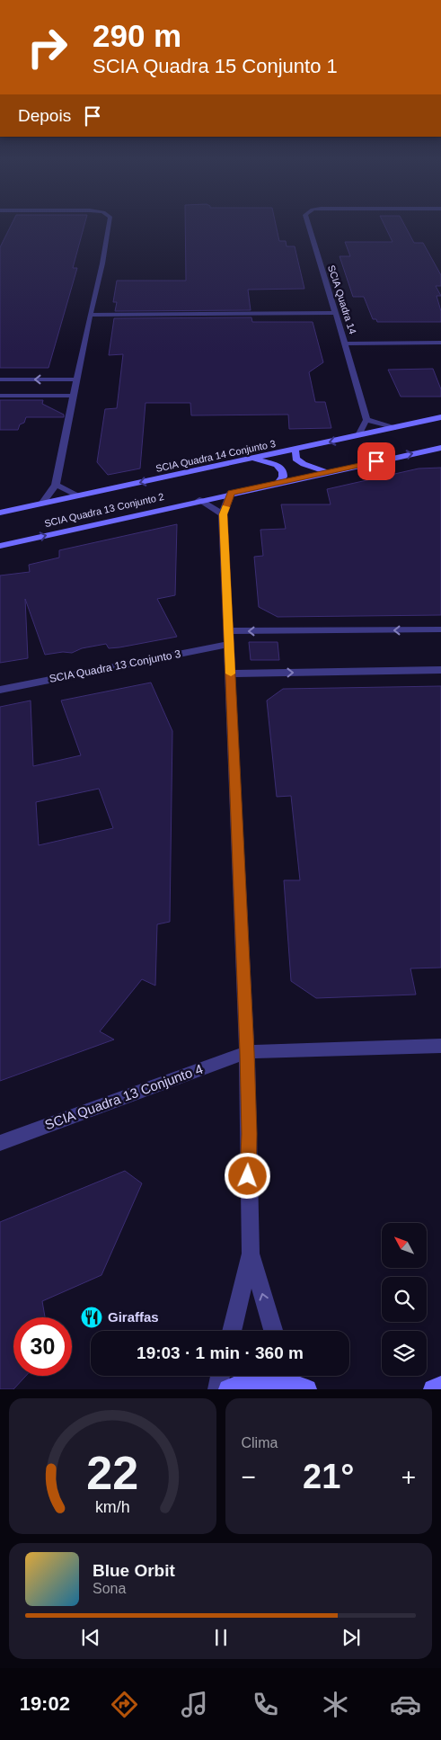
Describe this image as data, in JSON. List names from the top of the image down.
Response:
{
  "streets": {
    "main road": ["SCIA Quadra 14 Conjunto 3", "SCIA Quadra 13 Conjunto 2"],
    "street": ["SCIA Quadra 14", "SCIA Quadra 13 Conjunto 3", "SCIA Quadra 13 Conjunto 4"]
  },
  "one_way": ["SCIA Quadra 14 Conjunto 3", "SCIA Quadra 13 Conjunto 2"],
  "places": {
    "restaurant": ["Giraffas"]
  },
  "north": "top left",
  "page": {
    "turn": ["290 m", "SCIA Quadra 15 Conjunto 1"],
    "then": "Depois",
    "limit": "30",
    "trip": "19:03 · 1 min · 360 m",
    "tile": "Clima",
    "heat": ["−", "21°", "+"],
    "song": ["Blue Orbit", "Sona"],
    "tabs": "19:02",
    "gauge": ["22", "km/h"]
  }
}
